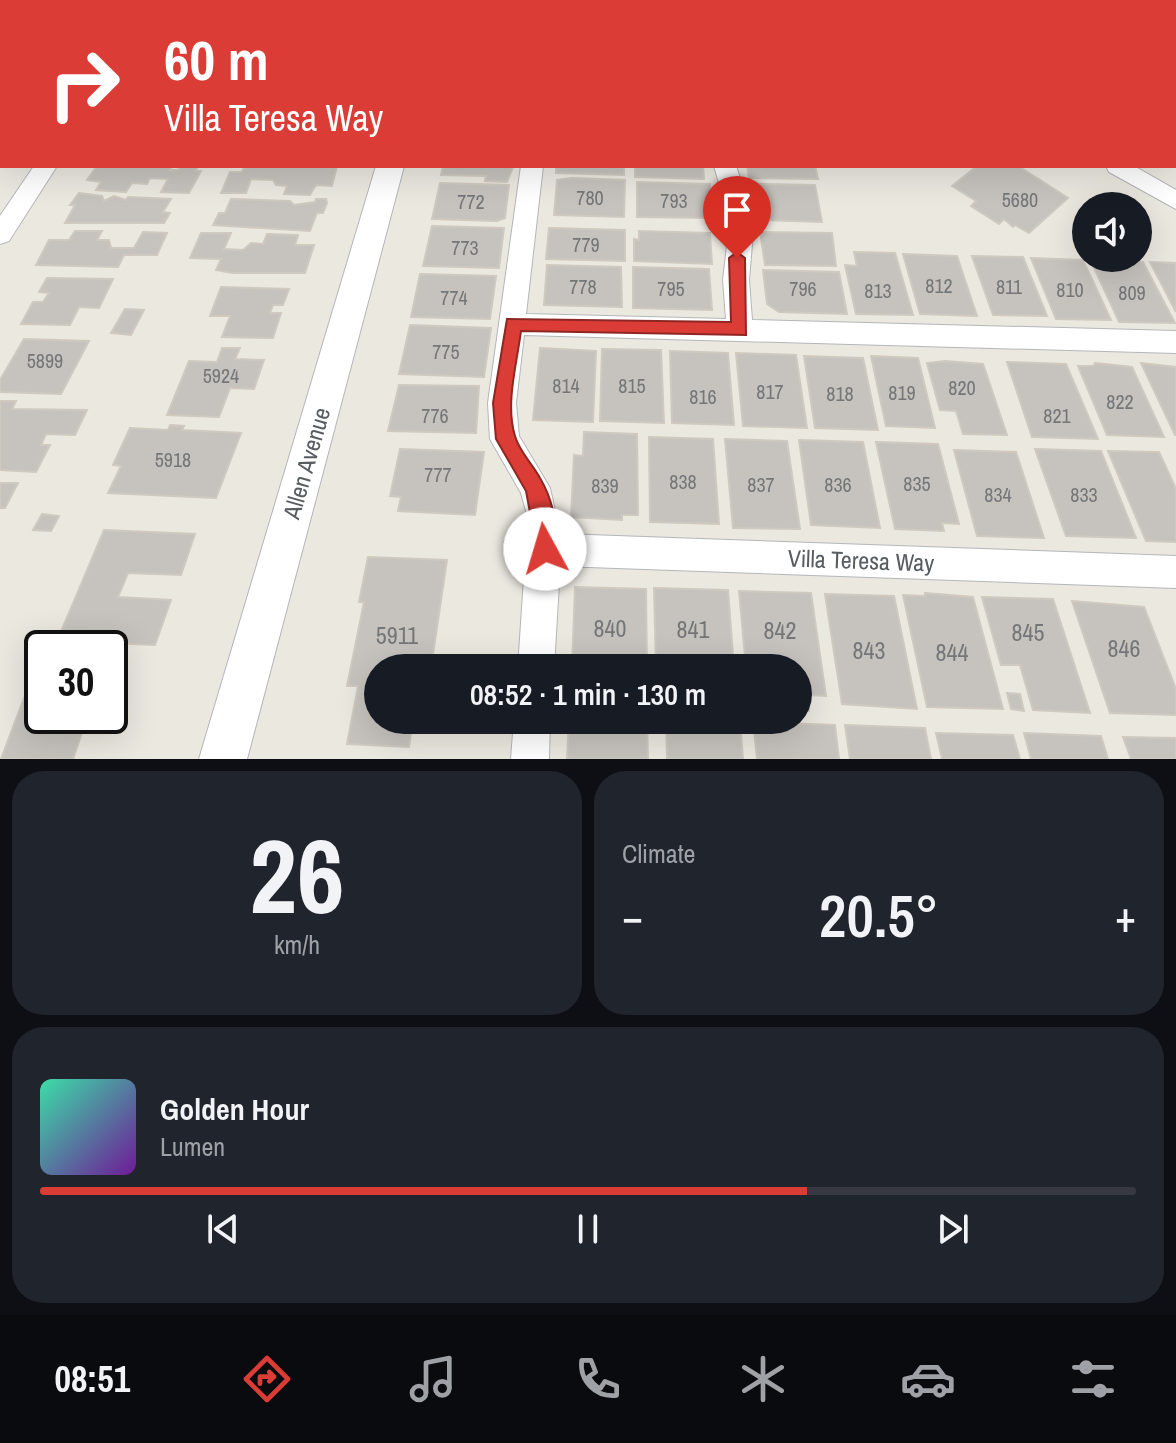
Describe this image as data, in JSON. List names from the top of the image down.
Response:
{
  "streets": {
    "street": ["Allen Avenue", "Villa Teresa Way"]
  },
  "house_numbers": [
    "780",
    "5680",
    "793",
    "772",
    "779",
    "773",
    "812",
    "778",
    "811",
    "795",
    "796",
    "810",
    "813",
    "809",
    "774",
    "775",
    "5899",
    "5924",
    "814",
    "815",
    "820",
    "817",
    "819",
    "818",
    "816",
    "822",
    "776",
    "821",
    "5918",
    "777",
    "838",
    "835",
    "837",
    "836",
    "839",
    "834",
    "833",
    "840",
    "841",
    "842",
    "845",
    "5911",
    "846",
    "843",
    "844"
  ],
  "page": {
    "turn": ["60 m", "Villa Teresa Way"],
    "limit": "30",
    "trip": "08:52 · 1 min · 130 m",
    "tile": [
      ["26", "km/h"],
      "Climate"
    ],
    "heat": ["−", "20.5°", "+"],
    "song": ["Golden Hour", "Lumen"],
    "tabs": "08:51"
  }
}
